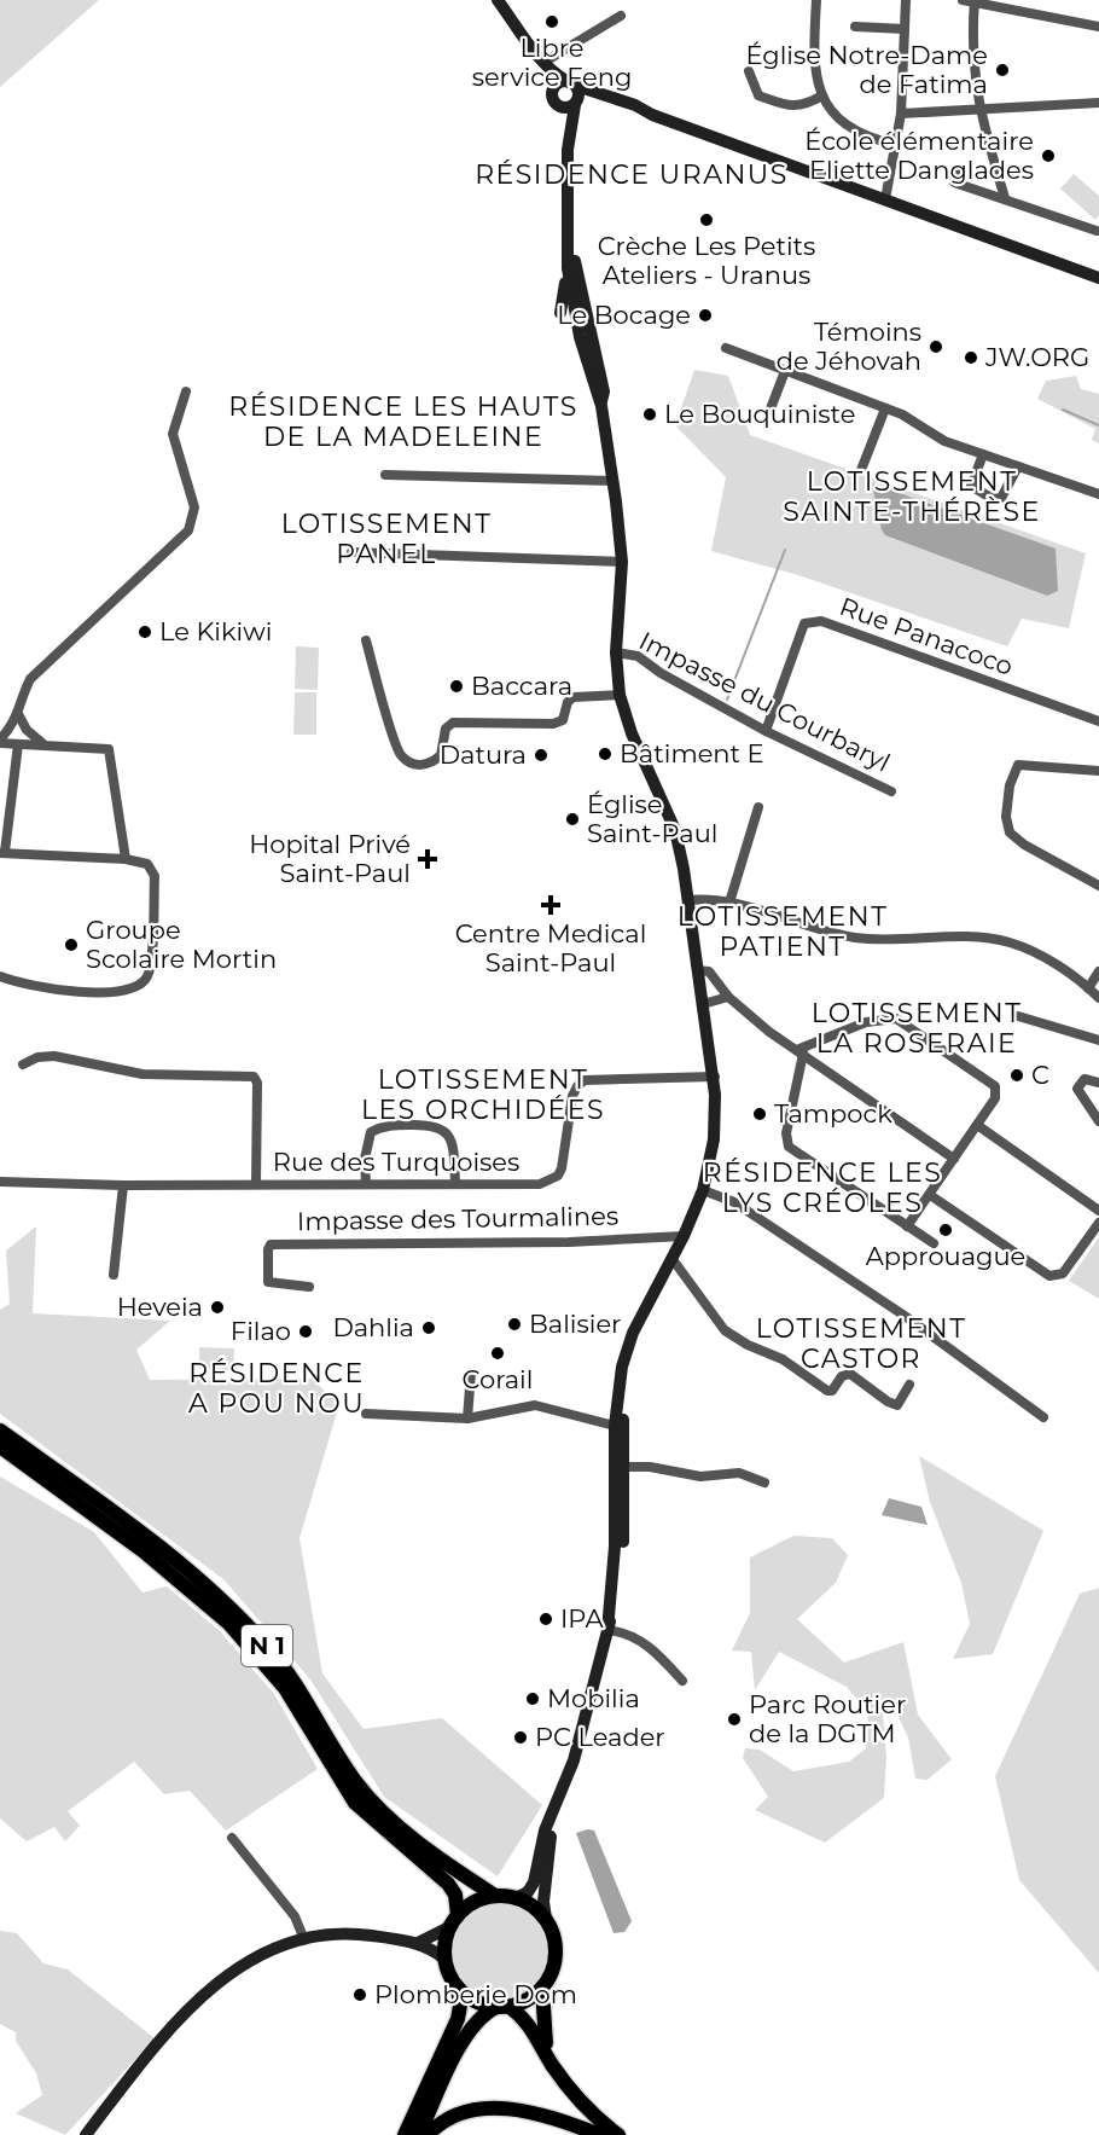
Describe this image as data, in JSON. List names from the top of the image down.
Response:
{
  "streets": {
    "main road": ["N 1"],
    "street": [
      "Rue Panacoco",
      "Impasse du Courbaryl",
      "Rue des Turquoises",
      "Impasse des Tourmalines"
    ]
  },
  "crossings": [
    ["Rue Panacoco", "Impasse du Courbaryl"]
  ],
  "districts": [
    "RÉSIDENCE URANUS",
    "RÉSIDENCE LES HAUTS DE LA MADELEINE",
    "LOTISSEMENT SAINTE-THÉRÈSE",
    "LOTISSEMENT PANEL",
    "LOTISSEMENT PATIENT",
    "LOTISSEMENT LA ROSERAIE",
    "LOTISSEMENT LES ORCHIDÉES",
    "RÉSIDENCE LES LYS CRÉOLES",
    "LOTISSEMENT CASTOR",
    "RÉSIDENCE A POU NOU"
  ],
  "places": {
    "other": [
      "Libre service Feng",
      "Église Notre-Dame de Fatima",
      "École élémentaire Eliette Danglades",
      "Crèche Les Petits Ateliers - Uranus",
      "Le Bocage",
      "Témoins de Jéhovah",
      "JW.ORG",
      "Le Bouquiniste",
      "Le Kikiwi",
      "Baccara",
      "Bâtiment E",
      "Datura",
      "Église Saint-Paul",
      "Groupe Scolaire Mortin",
      "C",
      "Tampock",
      "Approuague",
      "Heveia",
      "Balisier",
      "Dahlia",
      "Filao",
      "Corail",
      "IPA",
      "Mobilia",
      "Parc Routier de la DGTM",
      "PC Leader",
      "Plomberie Dom"
    ],
    "health": ["Hopital Privé Saint-Paul", "Centre Medical Saint-Paul"]
  }
}
